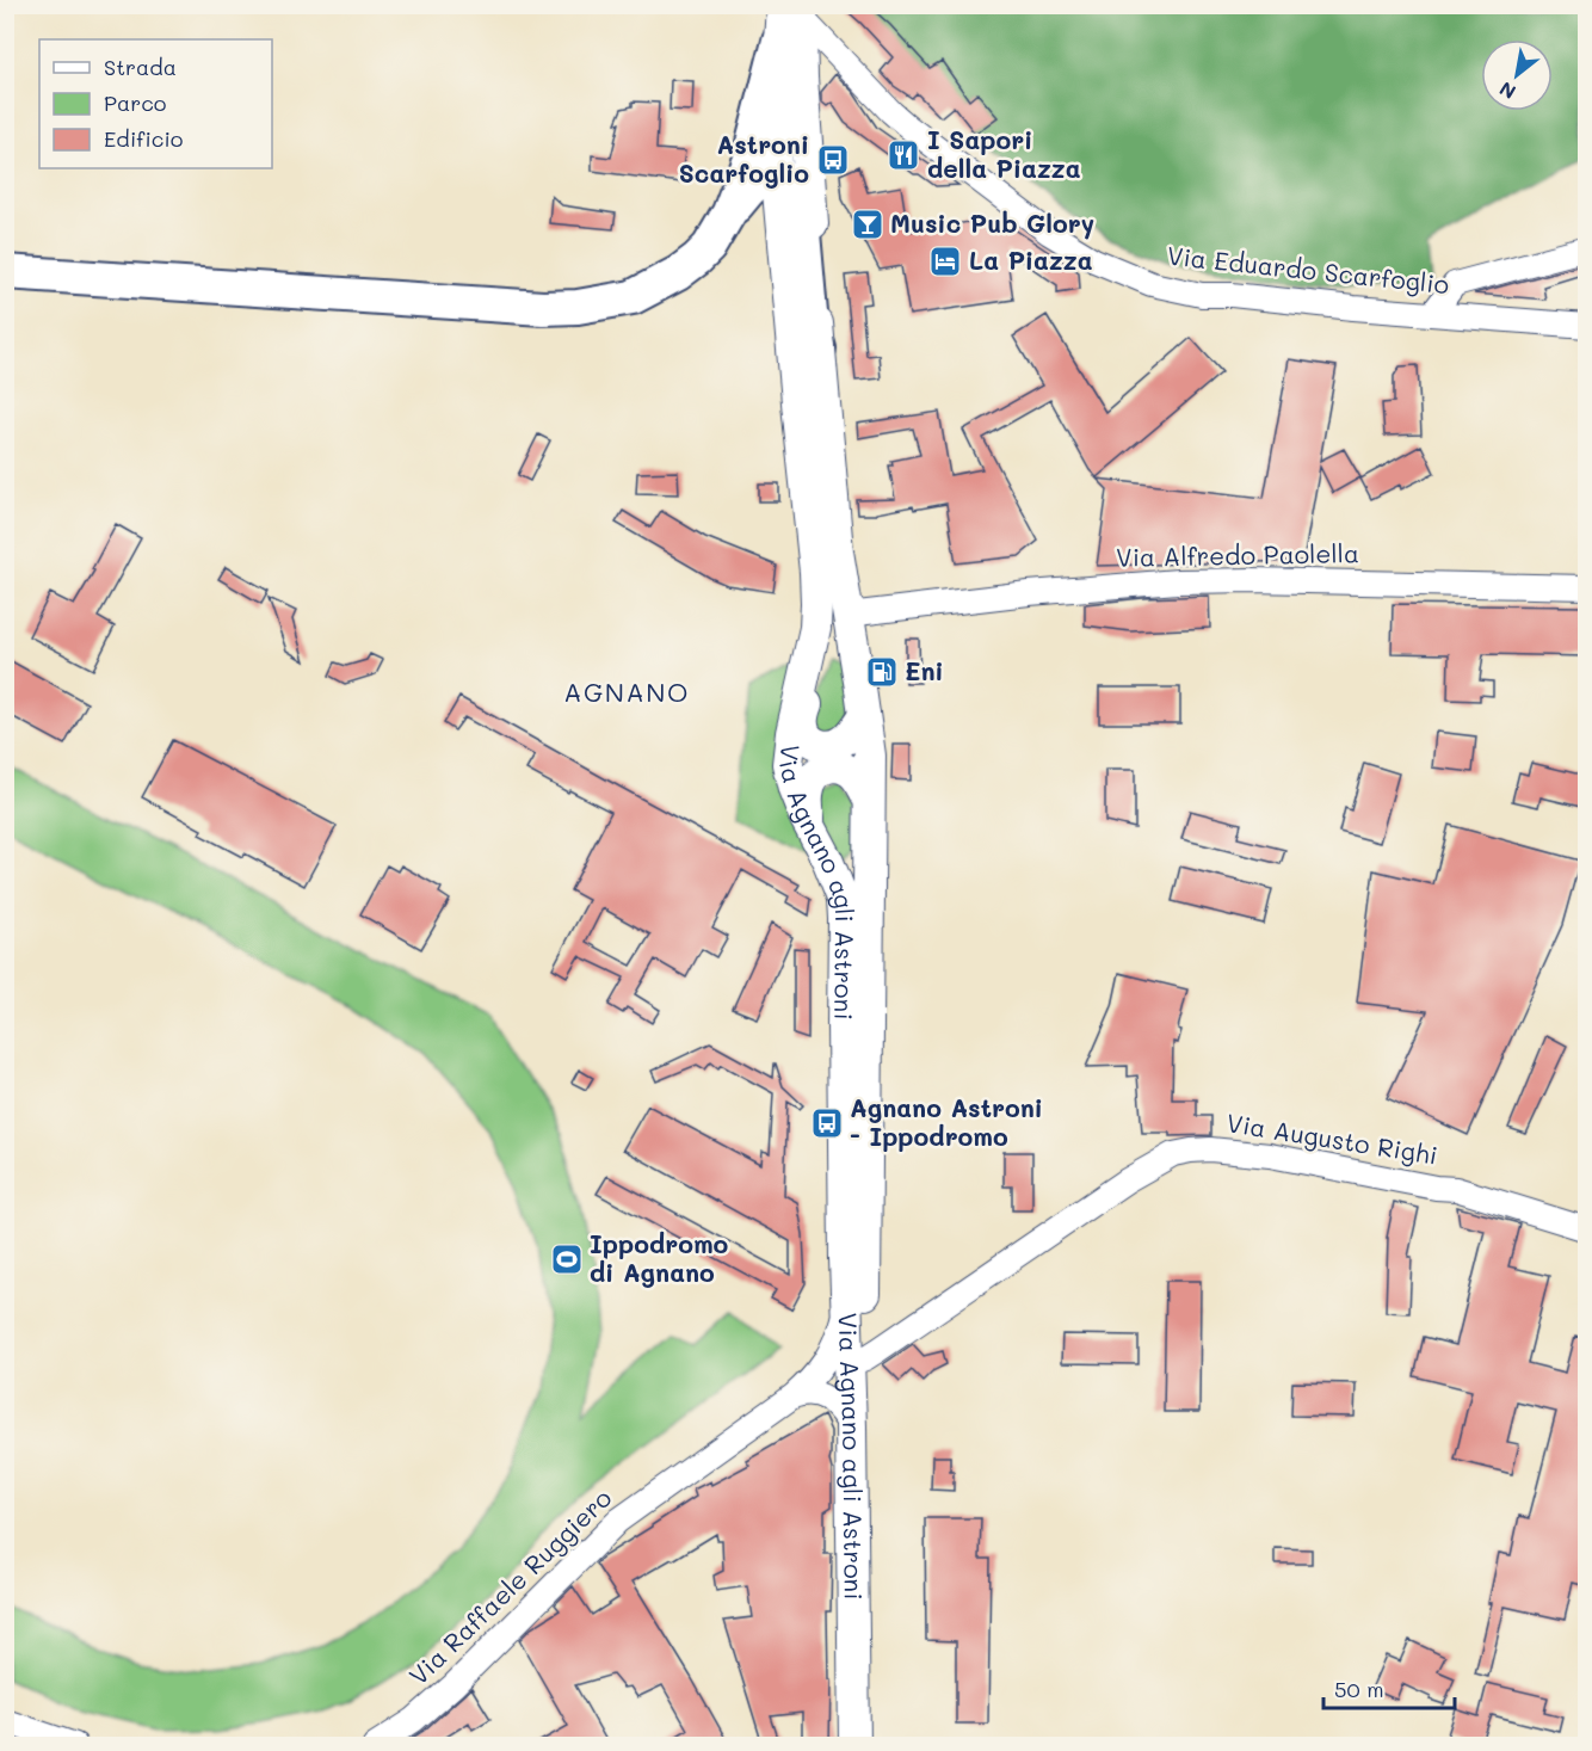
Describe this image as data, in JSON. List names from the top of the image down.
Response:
{
  "streets": {
    "main road": ["Via Agnano agli Astroni"],
    "street": [
      "Via Eduardo Scarfoglio",
      "Via Alfredo Paolella",
      "Via Augusto Righi",
      "Via Raffaele Ruggiero"
    ]
  },
  "crossings": [
    ["Via Eduardo Scarfoglio", "Via Agnano agli Astroni"],
    ["Via Alfredo Paolella", "Via Agnano agli Astroni"],
    ["Via Agnano agli Astroni", "Via Augusto Righi"],
    ["Via Agnano agli Astroni", "Via Raffaele Ruggiero"]
  ],
  "districts": ["AGNANO"],
  "places": {
    "restaurant": ["I Sapori della Piazza"],
    "bus stop": ["Astroni Scarfoglio", "Agnano Astroni - Ippodromo"],
    "bar": ["Music Pub Glory"],
    "hotel": ["La Piazza"],
    "fuel station": ["Eni"],
    "sports": ["Ippodromo di Agnano"]
  },
  "legend": ["Strada", "Parco", "Edificio"],
  "scale_bar": "50 m",
  "north": "bottom left"
}
